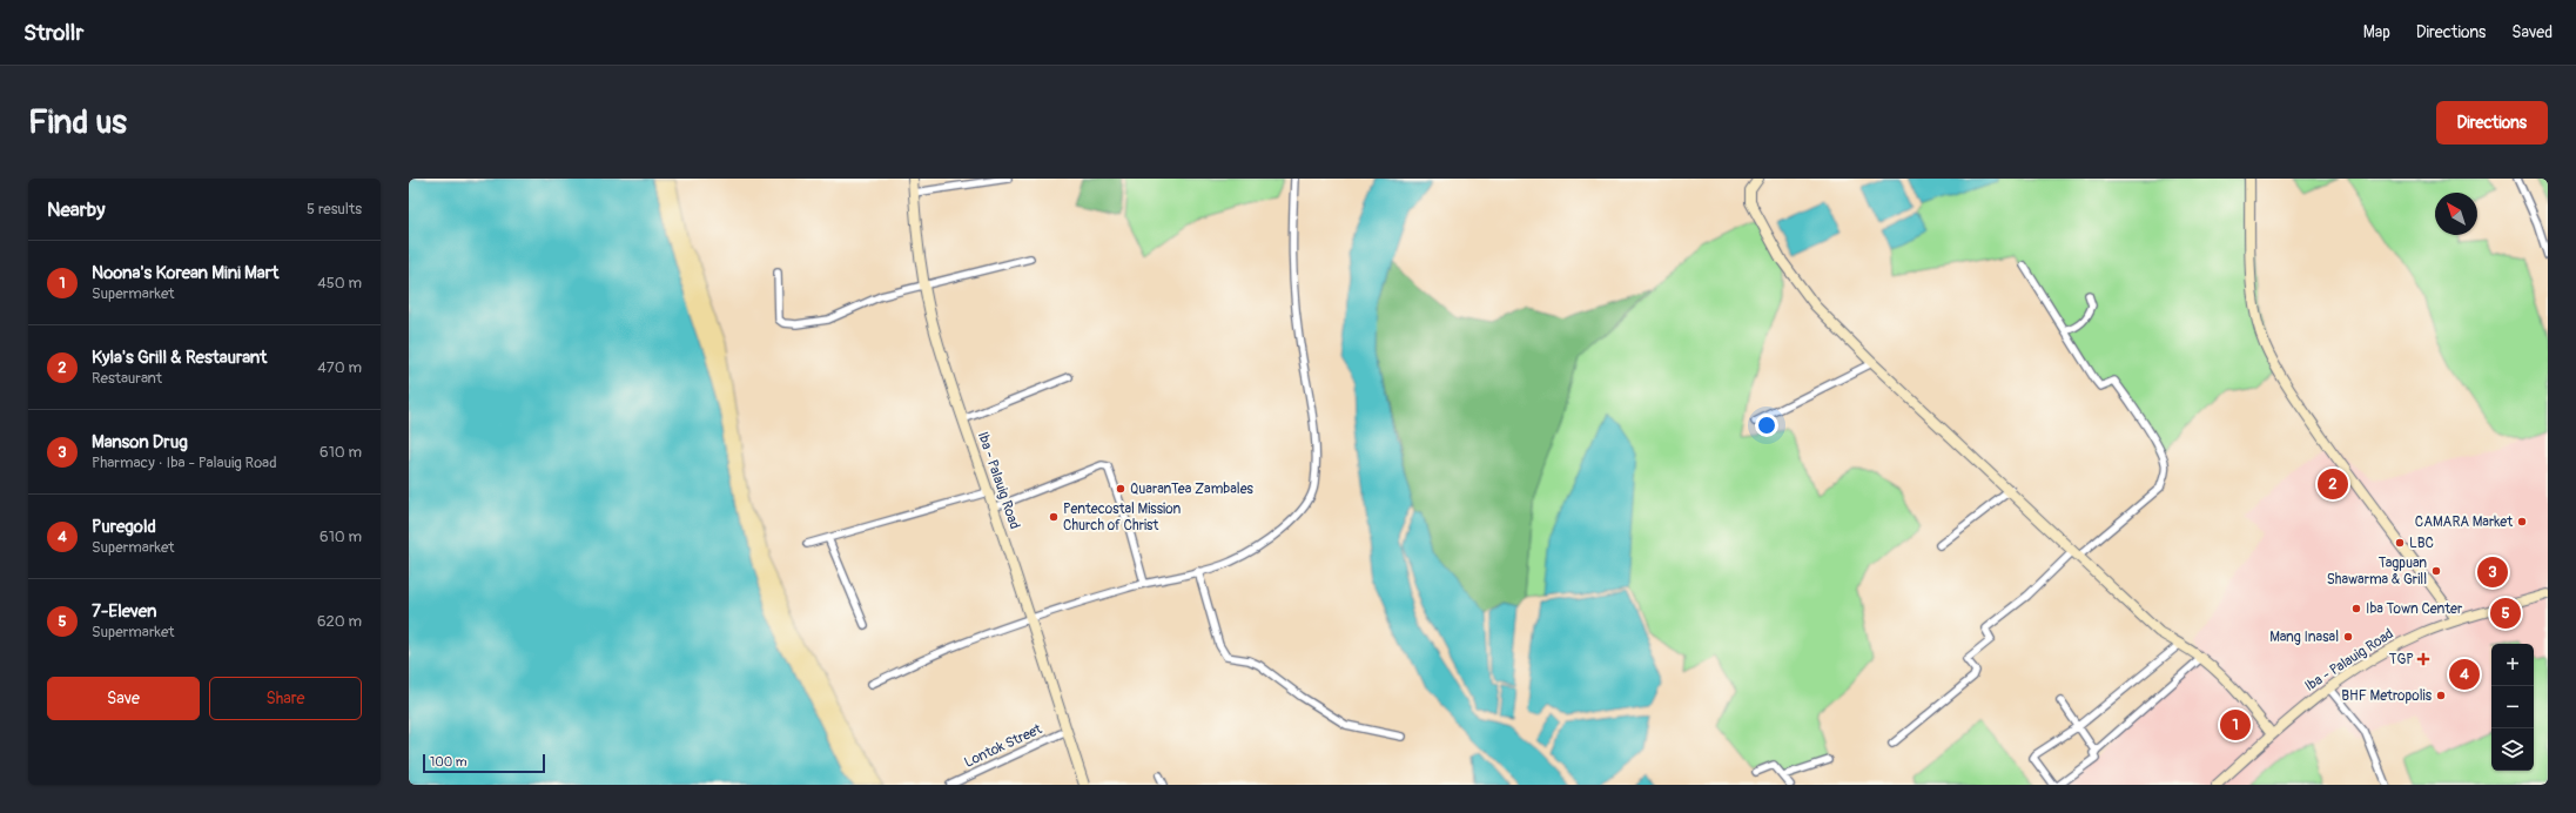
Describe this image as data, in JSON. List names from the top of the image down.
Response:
{
  "streets": {
    "main road": ["Iba - Palauig Road"],
    "street": ["Lontok Street"]
  },
  "crossings": [
    ["Iba - Palauig Road", "Lontok Street"]
  ],
  "places": {
    "other": [
      "QuaranTea Zambales",
      "Pentecostal Mission Church of Christ",
      "CAMARA Market",
      "LBC",
      "Tagpuan Shawarma & Grill",
      "Iba Town Center",
      "Mang Inasal",
      "BHF Metropolis"
    ],
    "health": ["TGP"]
  },
  "scale_bar": "100 m",
  "north": "top left",
  "page": {
    "header": "Strollr",
    "nav": ["Map", "Directions", "Saved"],
    "buttons": [
      "Directions",
      ["Save", "Share"]
    ],
    "title": "Find us",
    "heading": ["Nearby", "5 results"],
    "list": [
      {
        "mark": "1",
        "name": "Noona's Korean Mini Mart",
        "note": "Supermarket",
        "value": "450 m"
      },
      {
        "mark": "2",
        "name": "Kyla's Grill & Restaurant",
        "note": "Restaurant",
        "value": "470 m"
      },
      {
        "mark": "3",
        "name": "Manson Drug",
        "note": "Pharmacy · Iba - Palauig Road",
        "value": "610 m"
      },
      {
        "mark": "4",
        "name": "Puregold",
        "note": "Supermarket",
        "value": "610 m"
      },
      {
        "mark": "5",
        "name": "7-Eleven",
        "note": "Supermarket",
        "value": "620 m"
      }
    ],
    "pins": [
      "2",
      "3",
      "5",
      "4",
      "1"
    ],
    "map_buttons": ["+", "−"],
    "scale": "100 m"
  }
}
